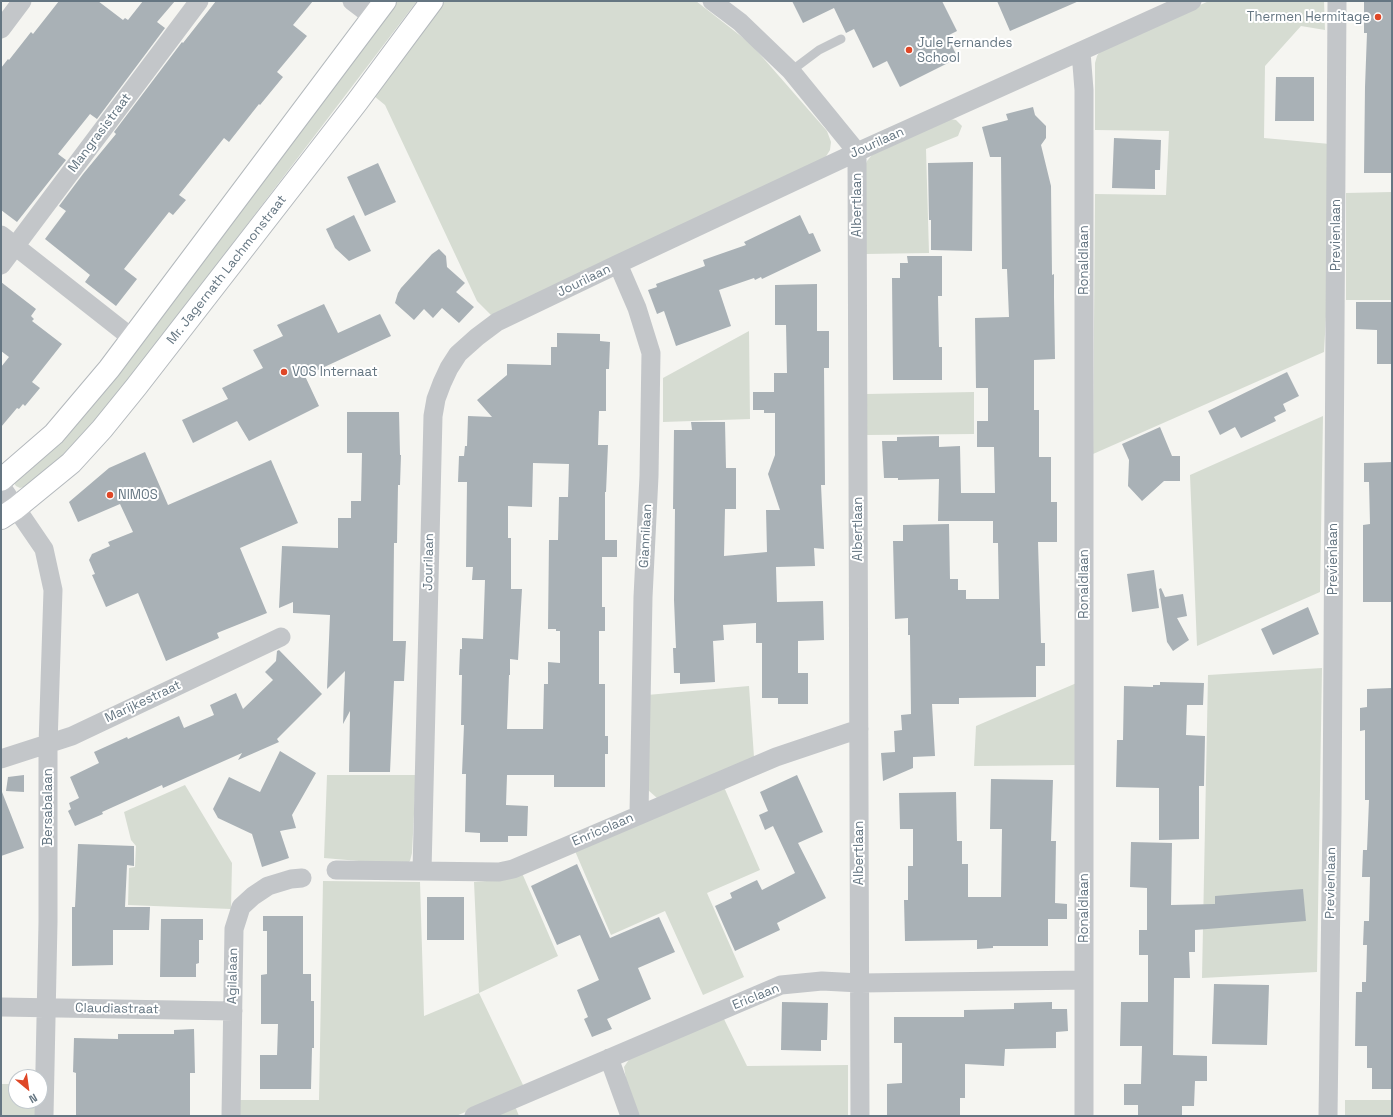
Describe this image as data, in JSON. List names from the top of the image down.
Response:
{
  "streets": {
    "main road": ["Mr. Jagernath Lachmonstraat"],
    "street": [
      "Mangrasistraat",
      "Jourilaan",
      "Albertlaan",
      "Previenlaan",
      "Ronaldlaan",
      "Giannilaan",
      "Marijkestraat",
      "Bersabalaan",
      "Enricolaan",
      "Agilalaan",
      "Ericlaan",
      "Claudiastraat"
    ]
  },
  "crossings": [
    ["Jourilaan", "Albertlaan"],
    ["Jourilaan", "Ronaldlaan"],
    ["Jourilaan", "Giannilaan"],
    ["Jourilaan", "Enricolaan"],
    ["Albertlaan", "Enricolaan"],
    ["Albertlaan", "Ericlaan"],
    ["Ronaldlaan", "Ericlaan"],
    ["Mr. Jagernath Lachmonstraat", "Bersabalaan"],
    ["Giannilaan", "Enricolaan"],
    ["Marijkestraat", "Bersabalaan"],
    ["Bersabalaan", "Claudiastraat"],
    ["Agilalaan", "Claudiastraat"]
  ],
  "places": [
    "Thermen Hermitage",
    "Jule Fernandes School",
    "VOS Internaat",
    "NIMOS"
  ],
  "north": "bottom right"
}
